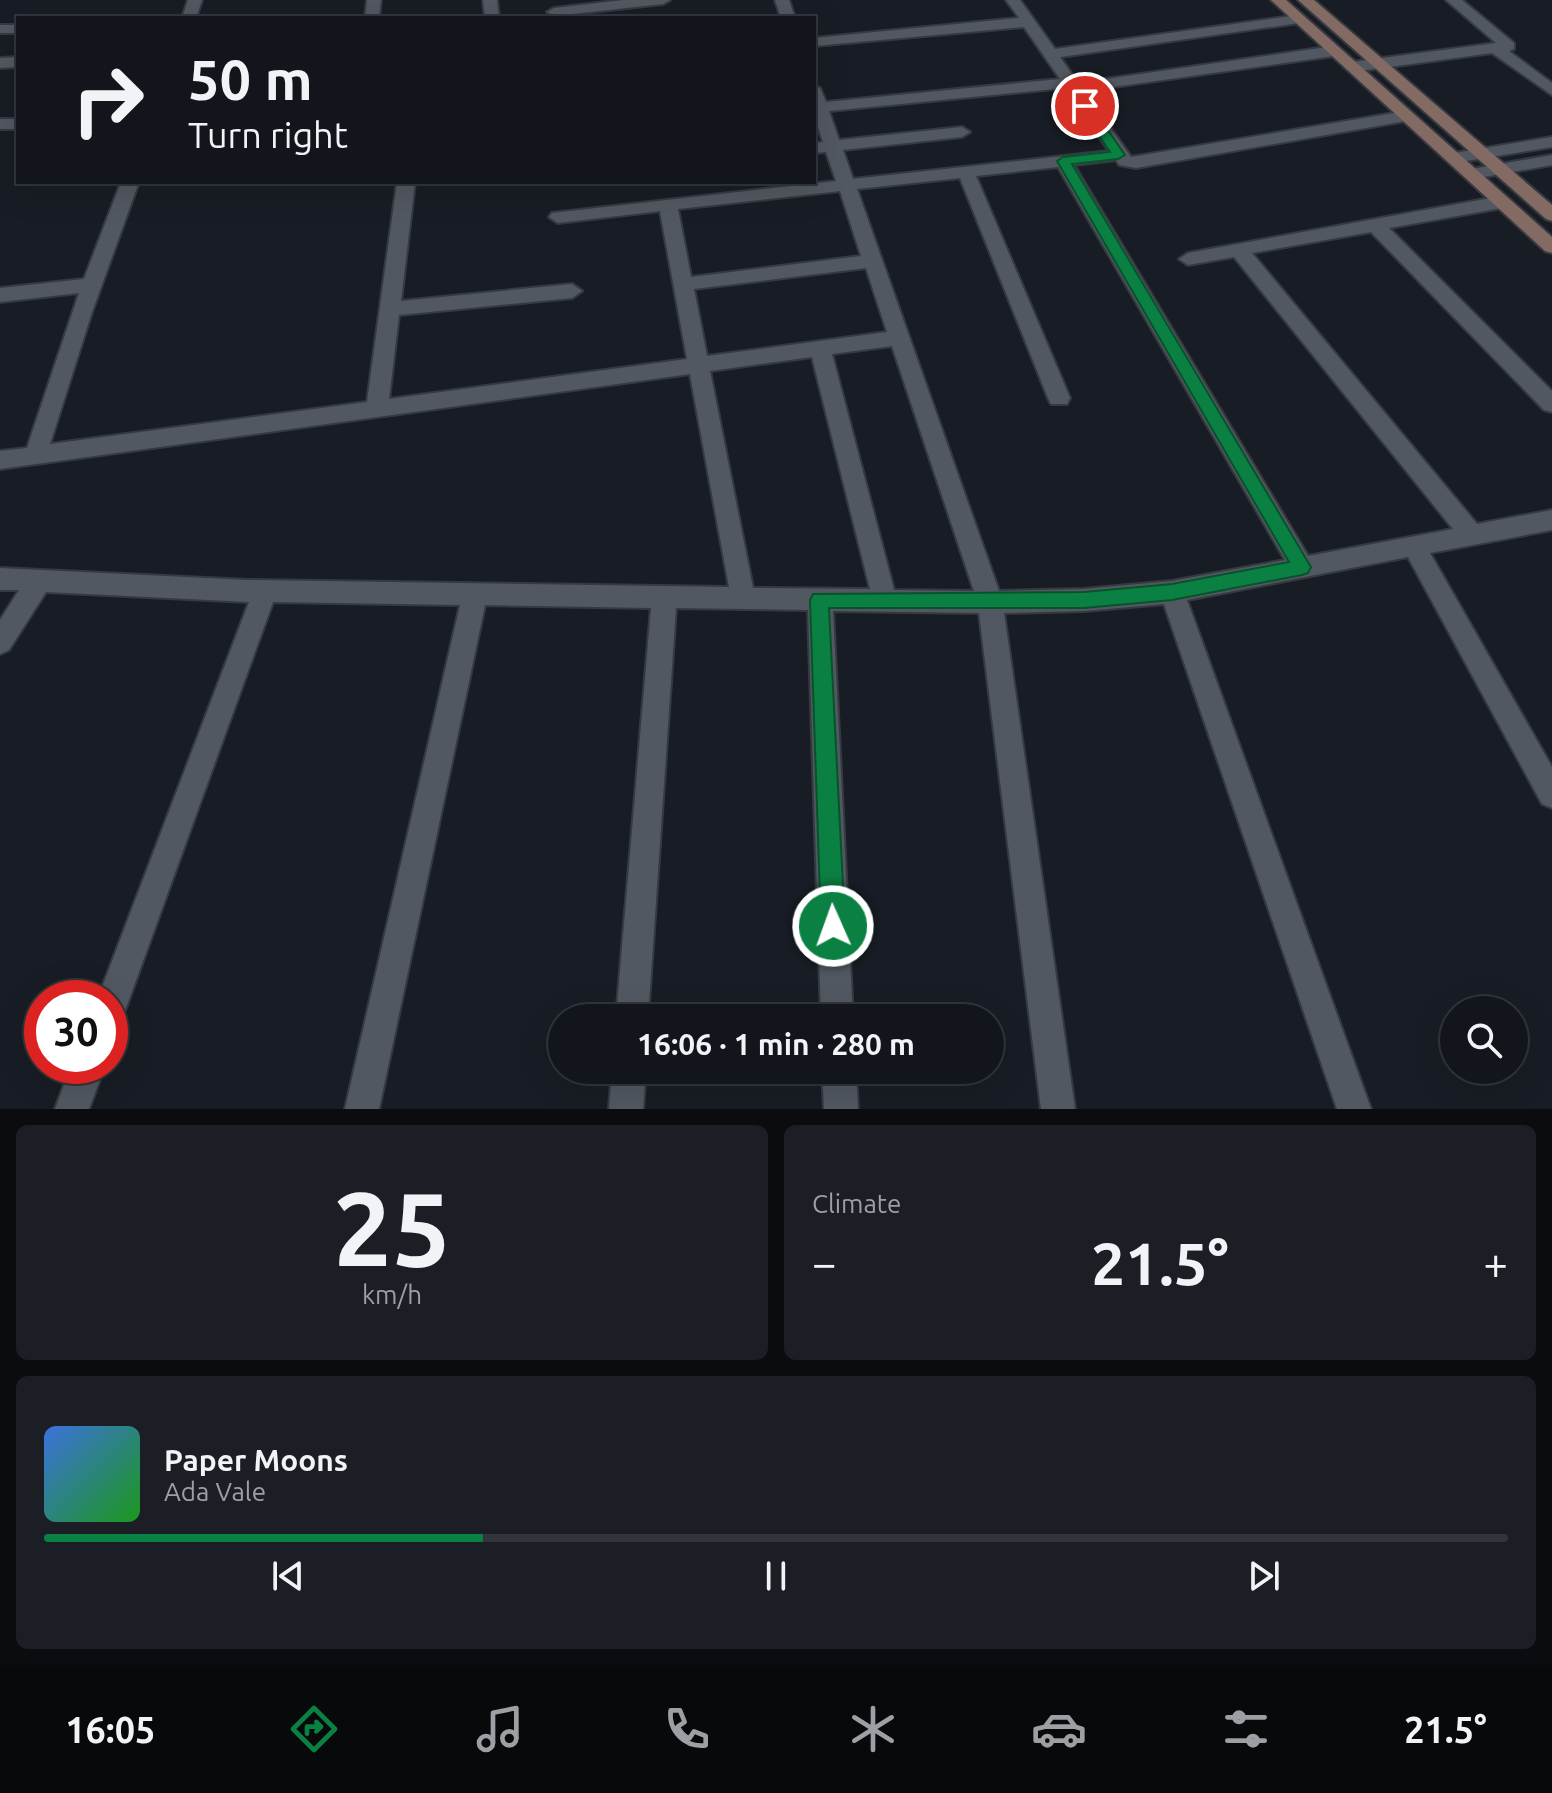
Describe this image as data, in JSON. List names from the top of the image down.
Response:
{
  "page": {
    "turn": ["50 m", "Turn right"],
    "limit": "30",
    "trip": "16:06 · 1 min · 280 m",
    "tile": [
      ["25", "km/h"],
      "Climate"
    ],
    "heat": ["−", "21.5°", "+"],
    "song": ["Paper Moons", "Ada Vale"],
    "tabs": ["16:05", "21.5°"]
  }
}
